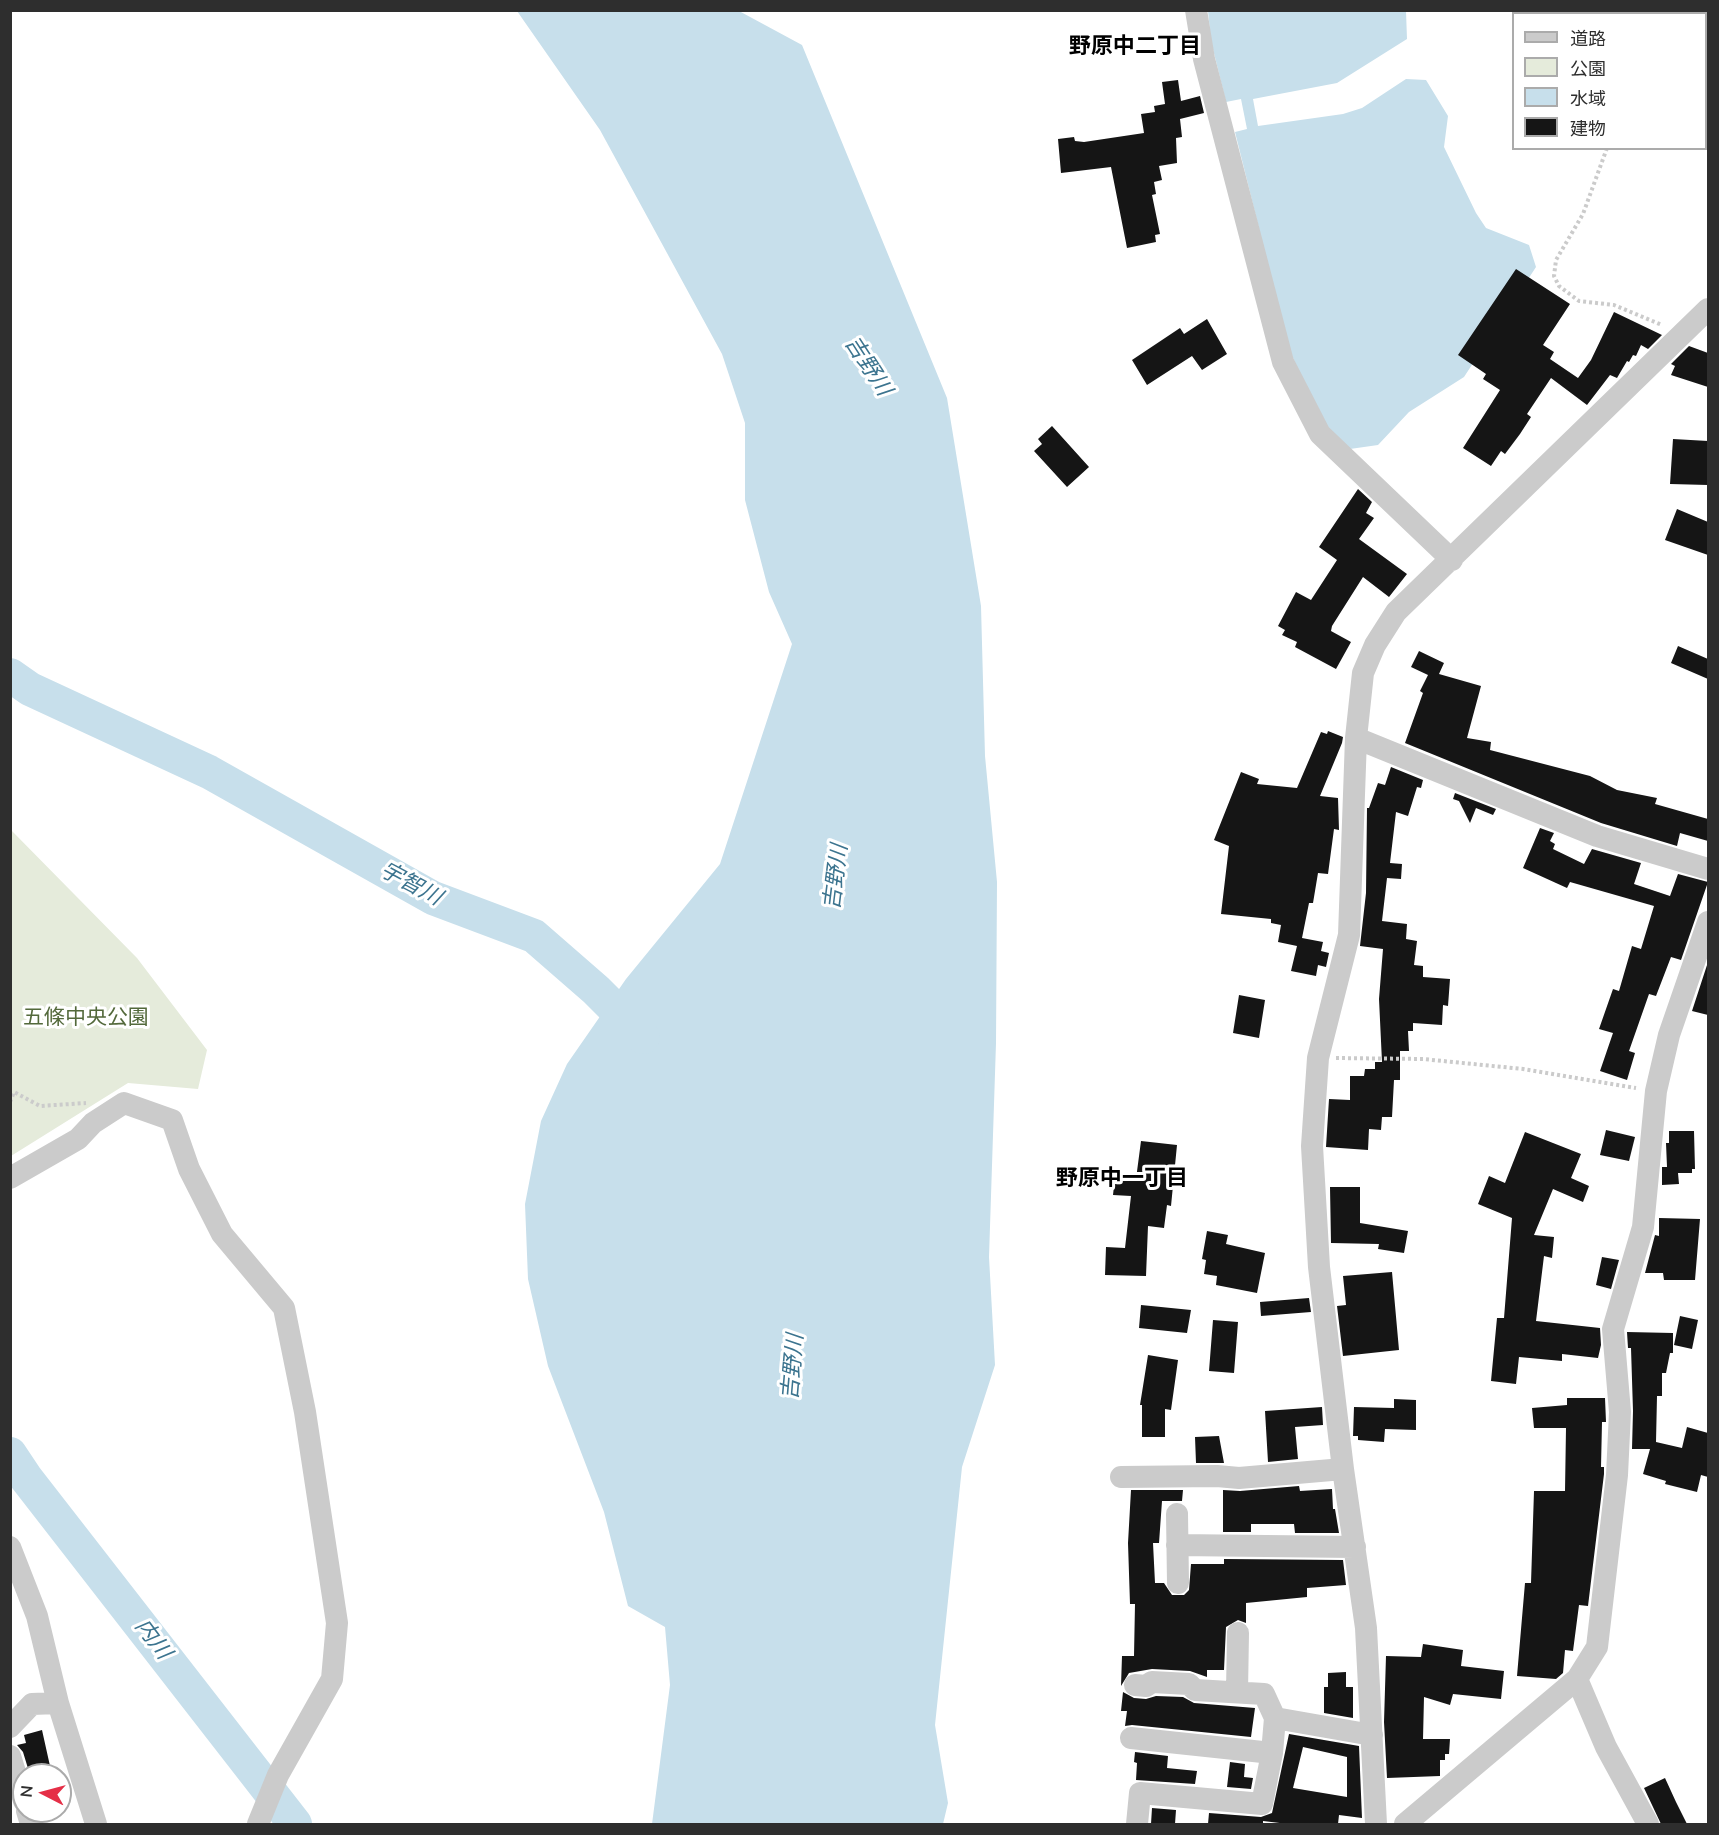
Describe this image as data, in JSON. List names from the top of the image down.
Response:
{
  "districts": ["野原中二丁目", "野原中一丁目"],
  "water": ["吉野川", "宇智川", "内川"],
  "parks": ["五條中央公園"],
  "legend": [
    "道路",
    "公園",
    "水域",
    "建物"
  ],
  "north": "left"
}
